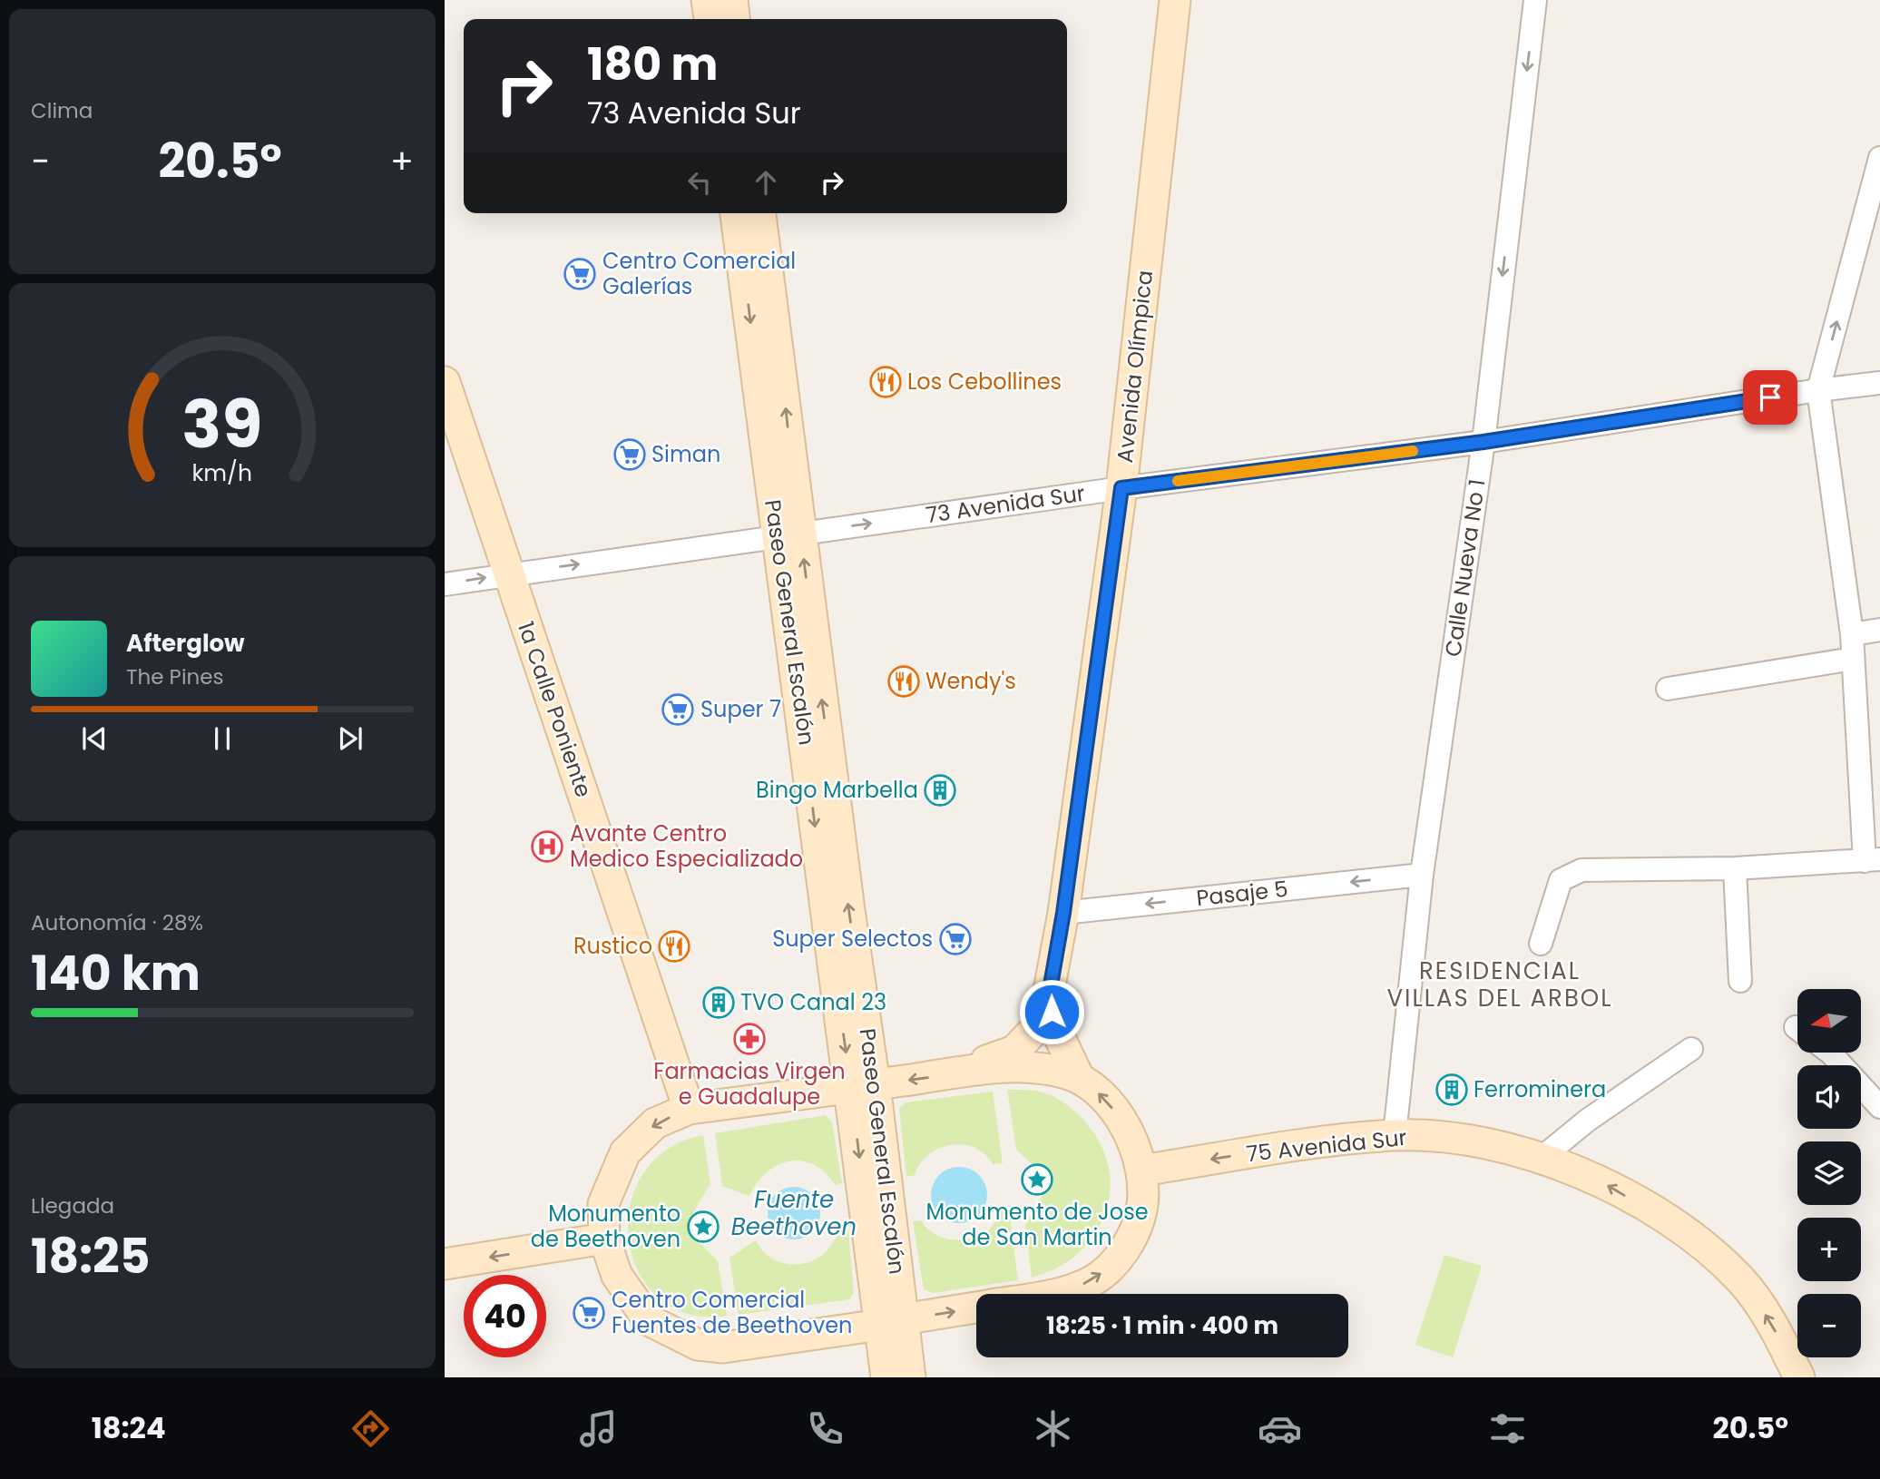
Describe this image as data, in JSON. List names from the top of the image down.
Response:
{
  "streets": {
    "main road": [
      "Avenida Olímpica",
      "Paseo General Escalón",
      "1a Calle Poniente",
      "75 Avenida Sur"
    ],
    "street": ["73 Avenida Sur", "Calle Nueva No 1", "Pasaje 5"]
  },
  "crossings": [
    ["Avenida Olímpica", "73 Avenida Sur"],
    ["Avenida Olímpica", "Pasaje 5"],
    ["73 Avenida Sur", "Calle Nueva No 1"],
    ["73 Avenida Sur", "Paseo General Escalón"],
    ["73 Avenida Sur", "1a Calle Poniente"],
    ["Calle Nueva No 1", "Pasaje 5"],
    ["Calle Nueva No 1", "75 Avenida Sur"]
  ],
  "one_way": [
    "73 Avenida Sur",
    "Calle Nueva No 1",
    "Pasaje 5",
    "75 Avenida Sur"
  ],
  "districts": ["RESIDENCIAL VILLAS DEL ARBOL"],
  "water": ["Fuente Beethoven"],
  "places": {
    "supermarket": [
      "Centro Comercial Galerías",
      "Siman",
      "Super 7",
      "Super Selectos",
      "Centro Comercial Fuentes de Beethoven"
    ],
    "restaurant": ["Los Cebollines", "Wendy's", "Rustico"],
    "building": ["Bingo Marbella", "TVO Canal 23", "Ferrominera"],
    "hospital": ["Avante Centro Medico Especializado"],
    "pharmacy": ["Farmacias Virgen e Guadalupe"],
    "place": ["Monumento de Jose de San Martin", "Monumento de Beethoven"]
  },
  "north": "left",
  "page": {
    "tile": [
      "Clima",
      ["Autonomía · 28%", "140 km"],
      ["Llegada", "18:25"]
    ],
    "turn": ["180 m", "73 Avenida Sur"],
    "heat": ["−", "20.5°", "+"],
    "song": ["Afterglow", "The Pines"],
    "map_buttons": ["+", "−"],
    "limit": "40",
    "trip": "18:25 · 1 min · 400 m",
    "tabs": ["18:24", "20.5°"],
    "gauge": ["39", "km/h"]
  }
}
